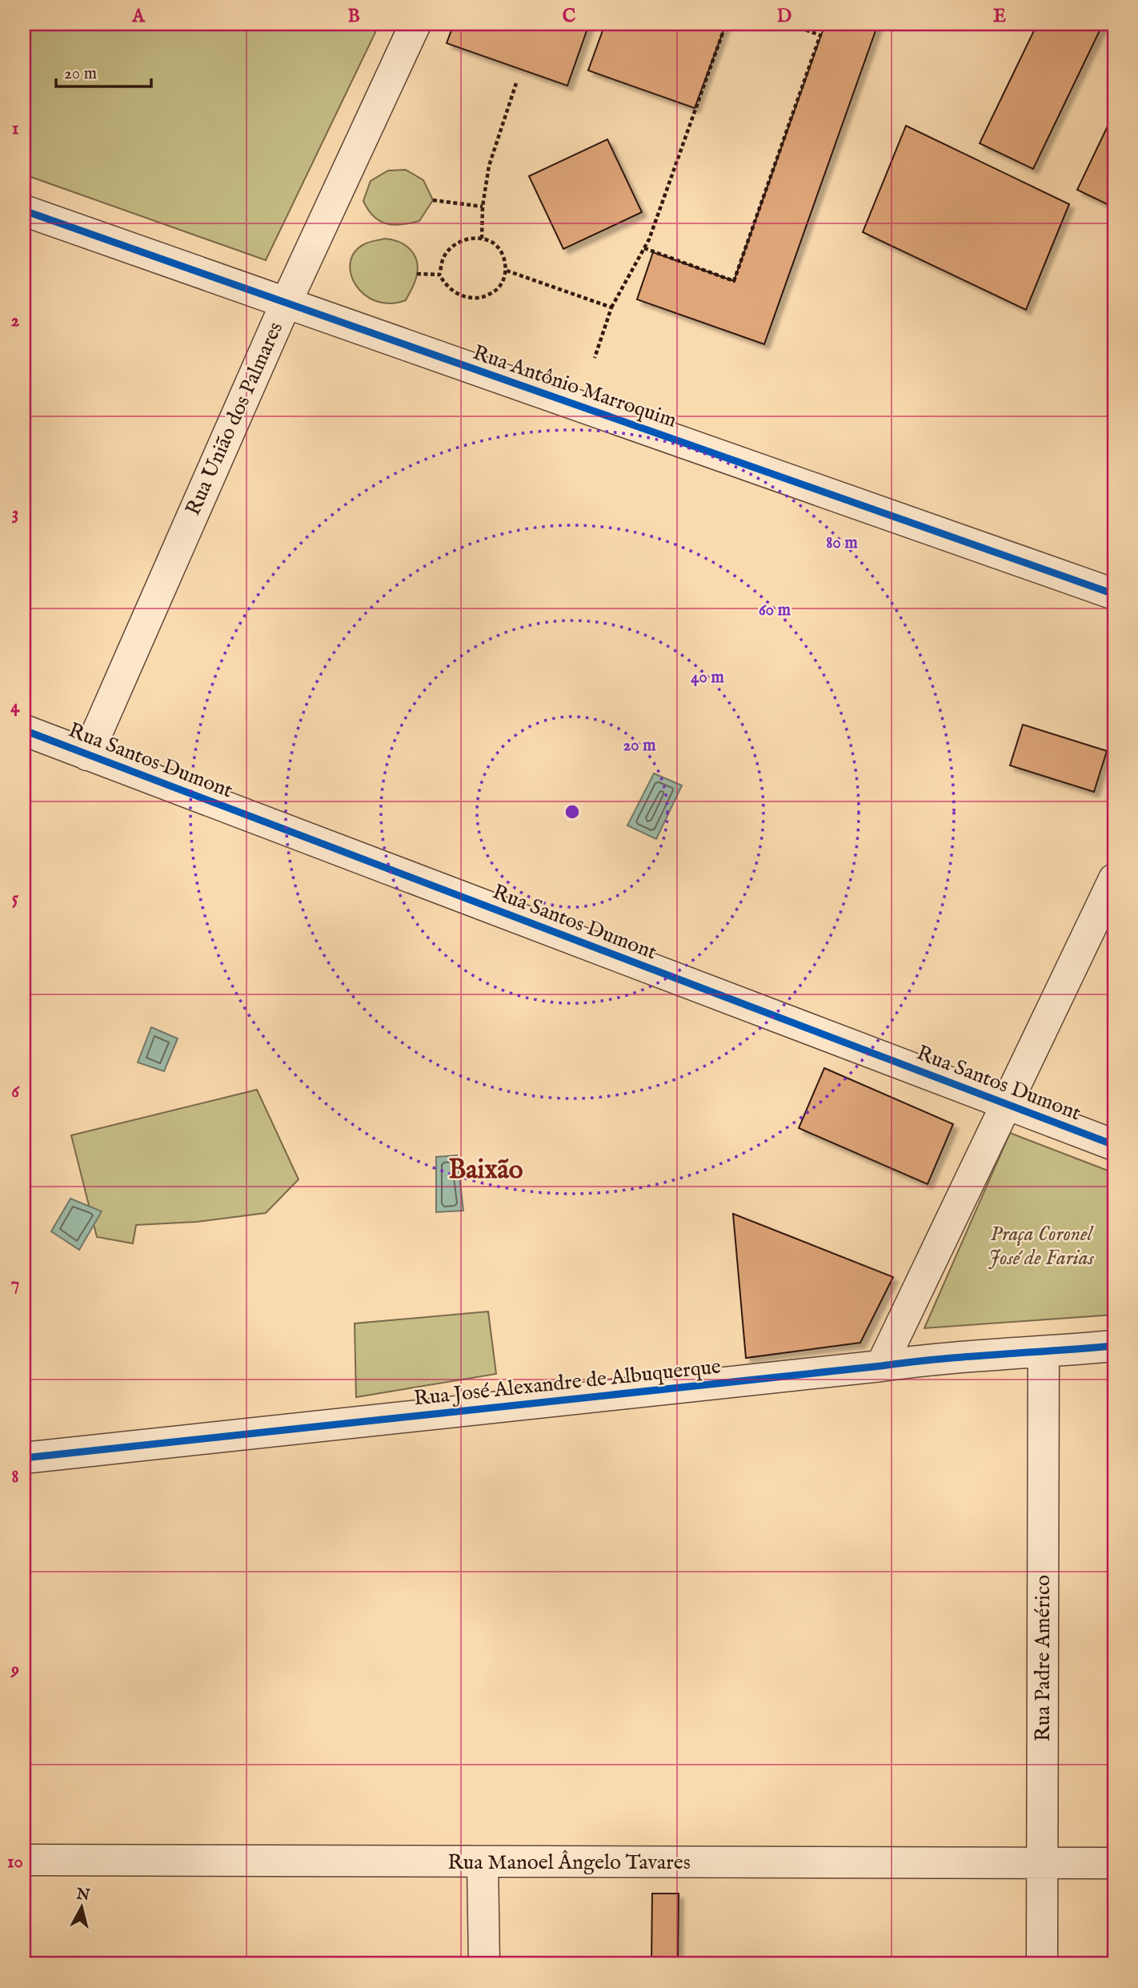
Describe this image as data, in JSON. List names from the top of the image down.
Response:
{
  "streets": {
    "street": [
      "Rua Antônio Marroquim",
      "Rua União dos Palmares",
      "Rua Santos Dumont",
      "Rua José Alexandre de Albuquerque",
      "Rua Padre Américo",
      "Rua Manoel Ângelo Tavares"
    ]
  },
  "crossings": [
    ["Rua Antônio Marroquim", "Rua União dos Palmares"],
    ["Rua União dos Palmares", "Rua Santos Dumont"],
    ["Rua José Alexandre de Albuquerque", "Rua Padre Américo"],
    ["Rua Padre Américo", "Rua Manoel Ângelo Tavares"]
  ],
  "districts": ["Baixão"],
  "parks": ["Praça Coronel José de Farias"],
  "scale_bar": "20 m",
  "north": "top",
  "grid": {
    "columns": [
      "A",
      "B",
      "C",
      "D",
      "E"
    ],
    "rows": [
      "1",
      "2",
      "3",
      "4",
      "5",
      "6",
      "7",
      "8",
      "9",
      "10"
    ]
  },
  "rings": [
    "80 m",
    "60 m",
    "40 m",
    "20 m"
  ]
}
